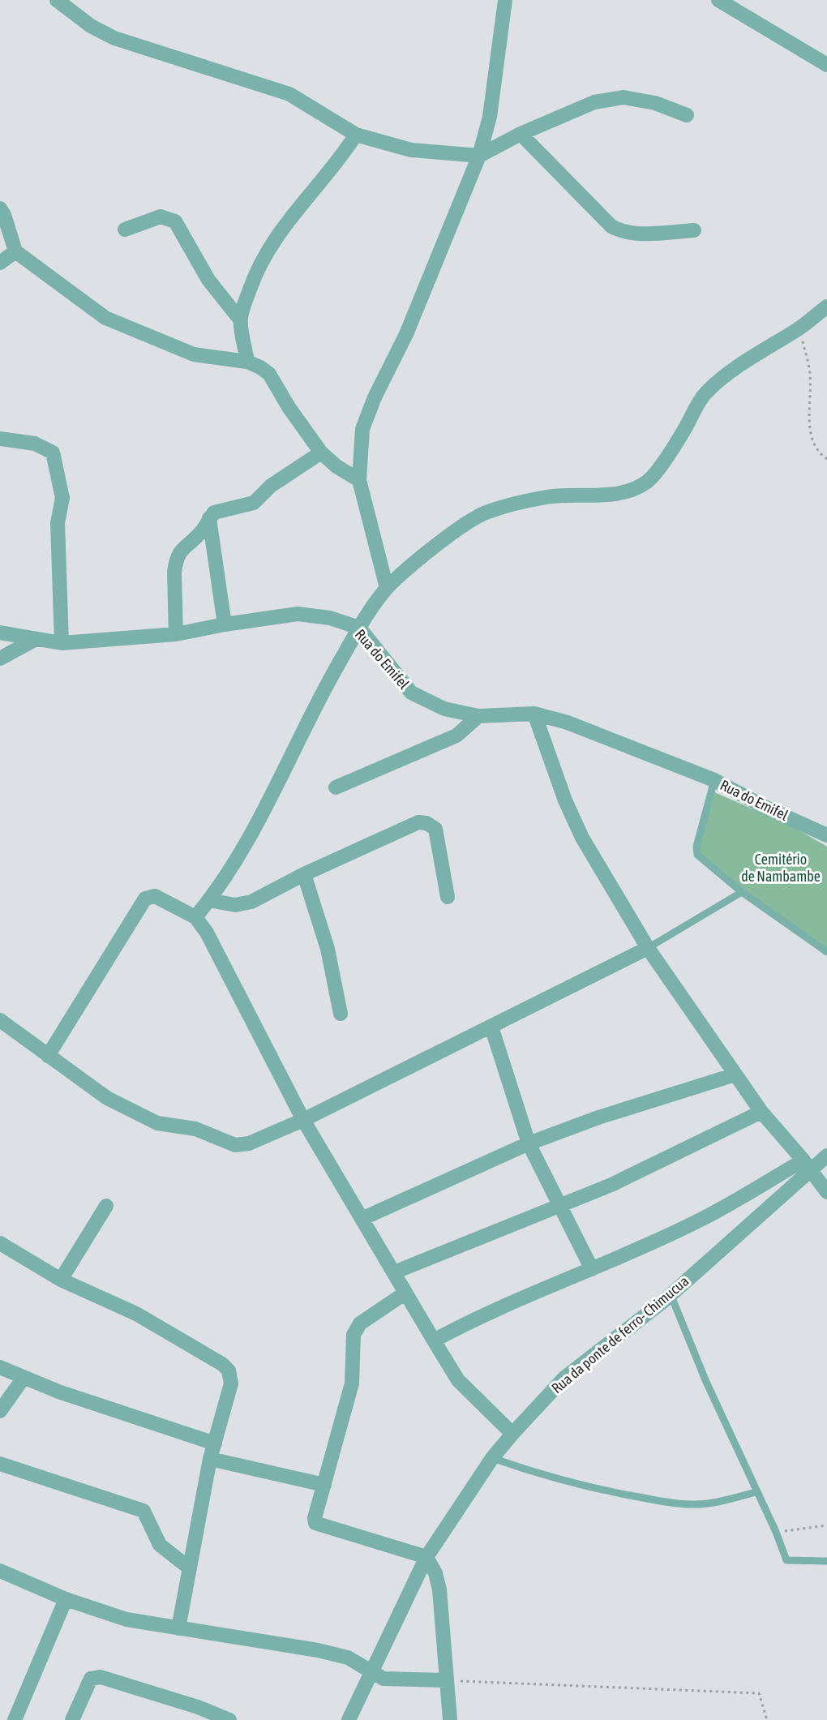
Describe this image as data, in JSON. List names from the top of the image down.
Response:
{
  "streets": {
    "street": ["Rua do Emifel", "Rua da ponte de ferro- Chimucua"]
  },
  "parks": ["Cemitério de Nambambe"]
}
